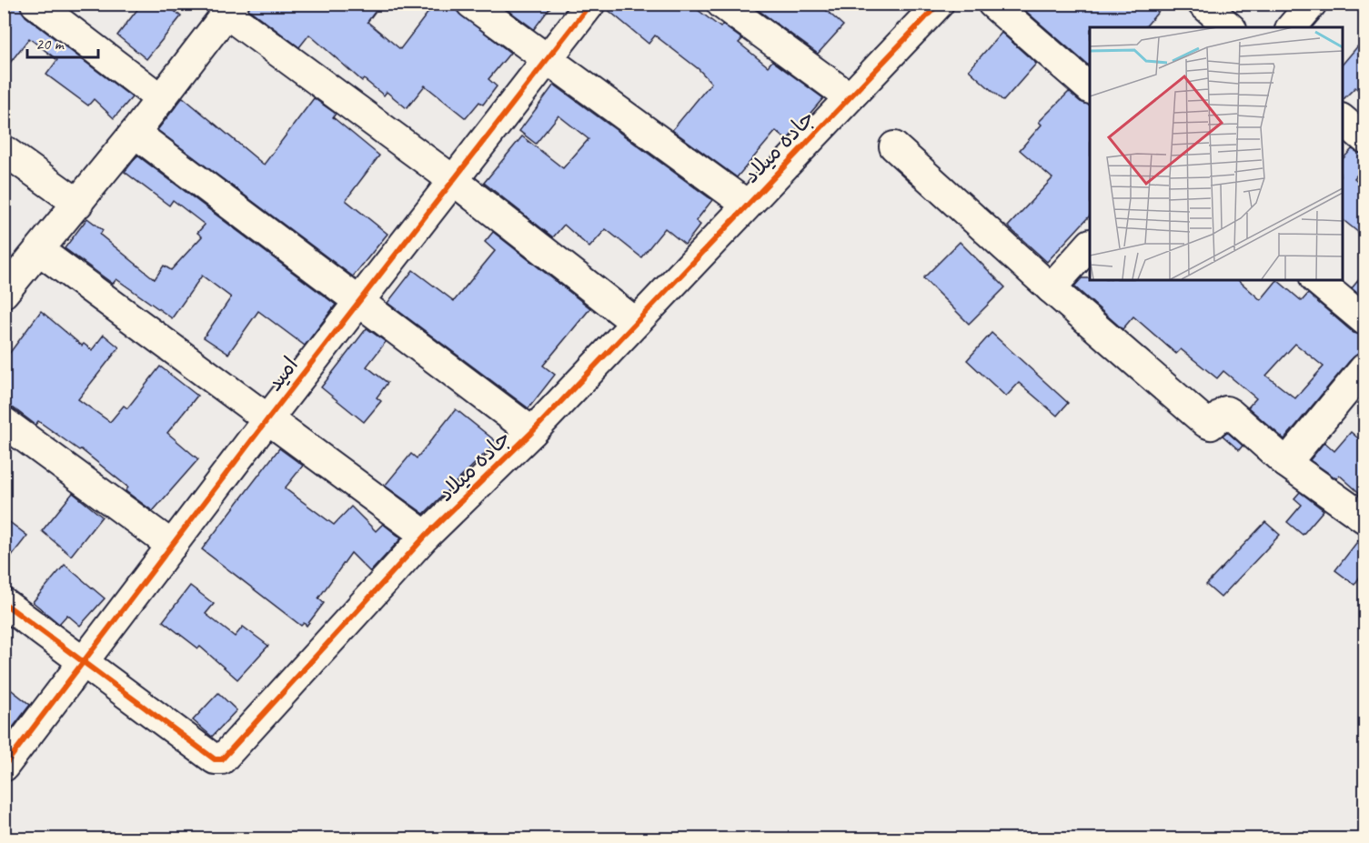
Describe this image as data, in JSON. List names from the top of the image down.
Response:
{
  "streets": {
    "street": ["جاده میلاد", "امید"]
  },
  "crossings": [
    ["جاده میلاد", "امید"]
  ],
  "scale_bar": "20 m"
}
